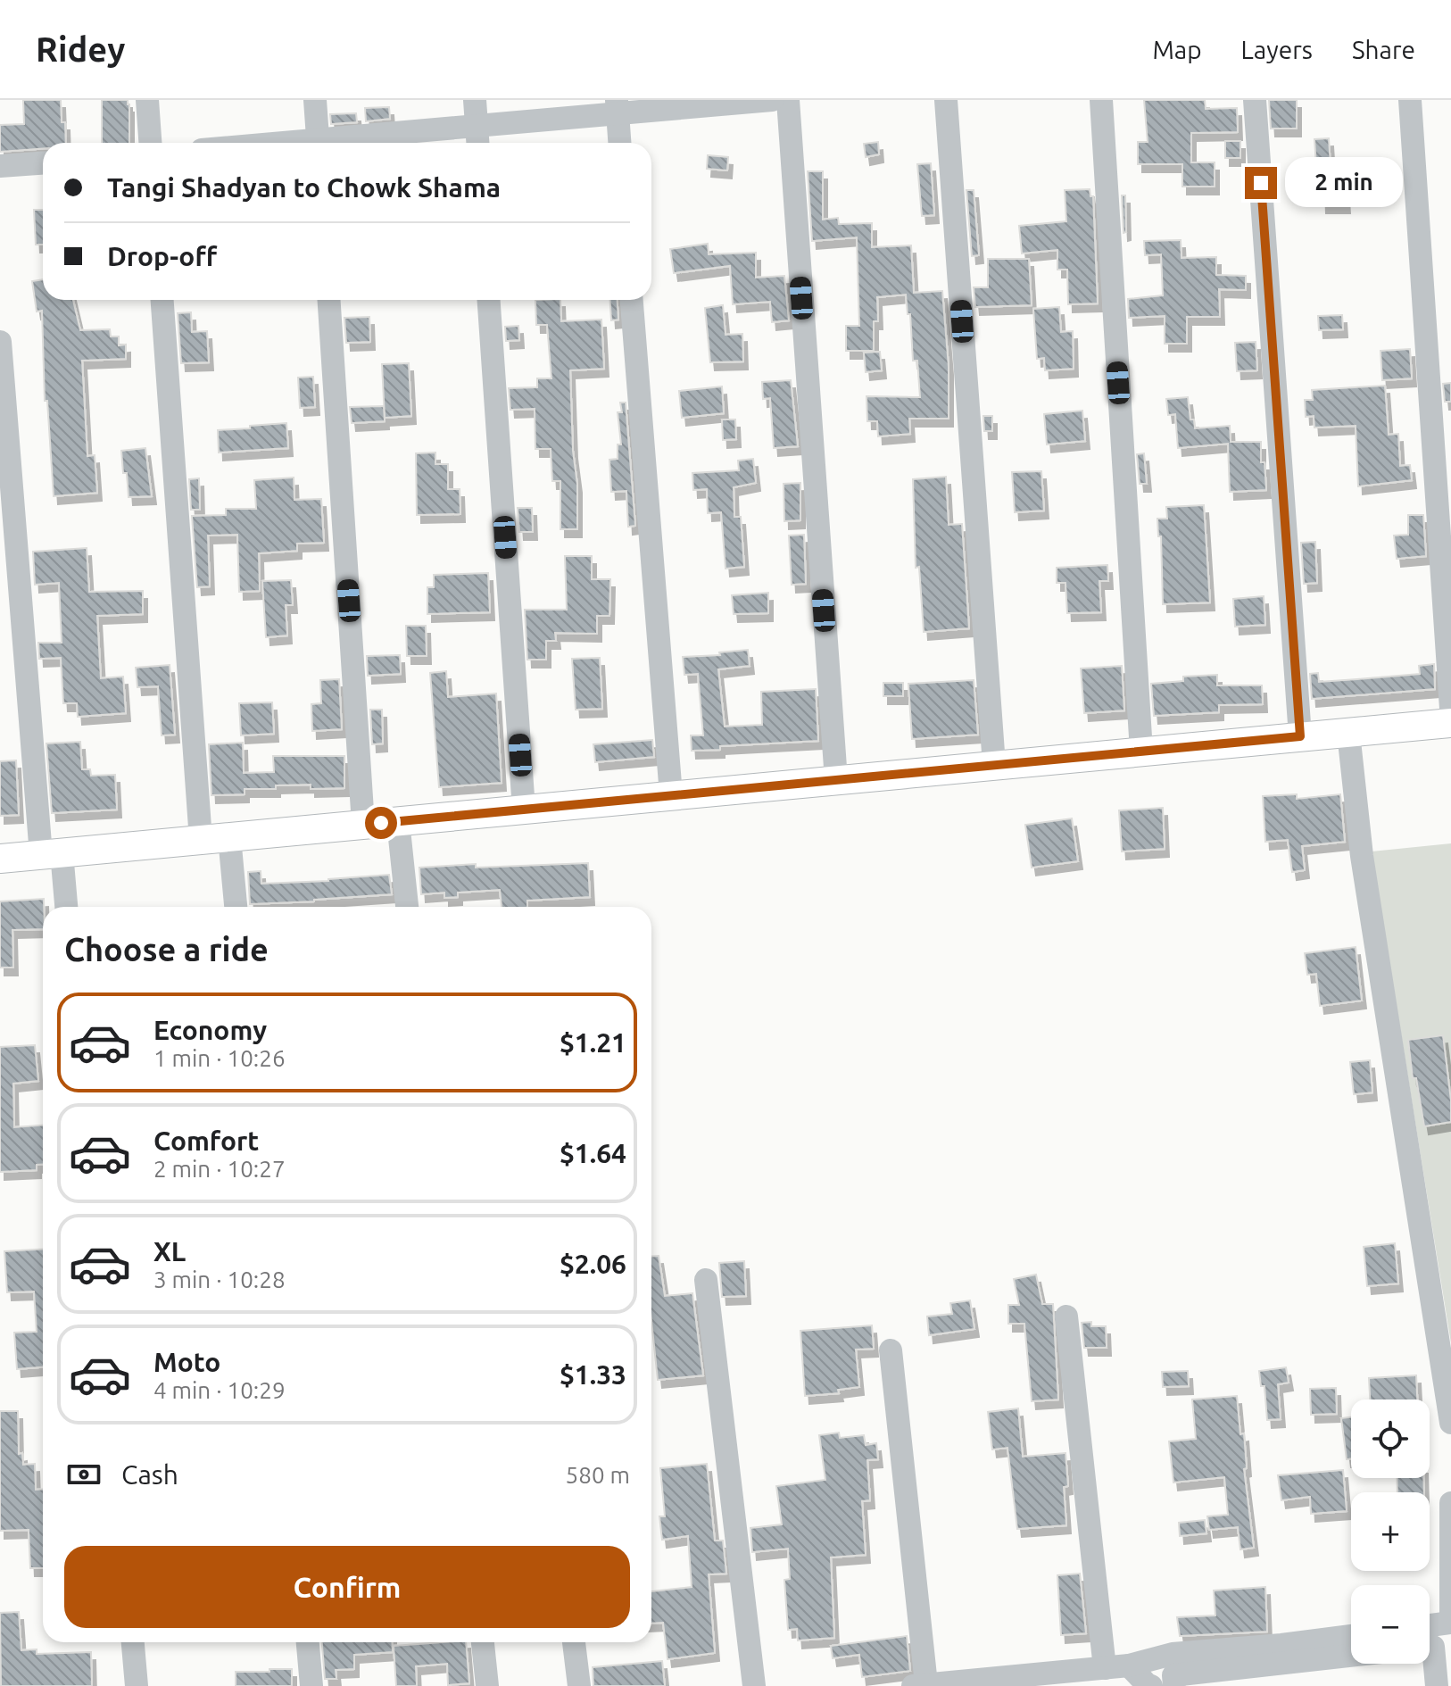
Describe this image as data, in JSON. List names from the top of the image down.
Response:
{
  "page": {
    "header": "Ridey",
    "nav": ["Map", "Layers", "Share"],
    "banner": ["Tangi Shadyan to Chowk Shama", "Drop-off"],
    "bubble": "2 min",
    "heading": "Choose a ride",
    "list": [
      {
        "name": "Economy",
        "note": "1 min · 10:26",
        "value": "$1.21"
      },
      {
        "name": "Comfort",
        "note": "2 min · 10:27",
        "value": "$1.64"
      },
      {
        "name": "XL",
        "note": "3 min · 10:28",
        "value": "$2.06"
      },
      {
        "name": "Moto",
        "note": "4 min · 10:29",
        "value": "$1.33"
      }
    ],
    "map_buttons": ["+", "−"],
    "pay": ["Cash", "580 m"],
    "buttons": "Confirm"
  }
}
